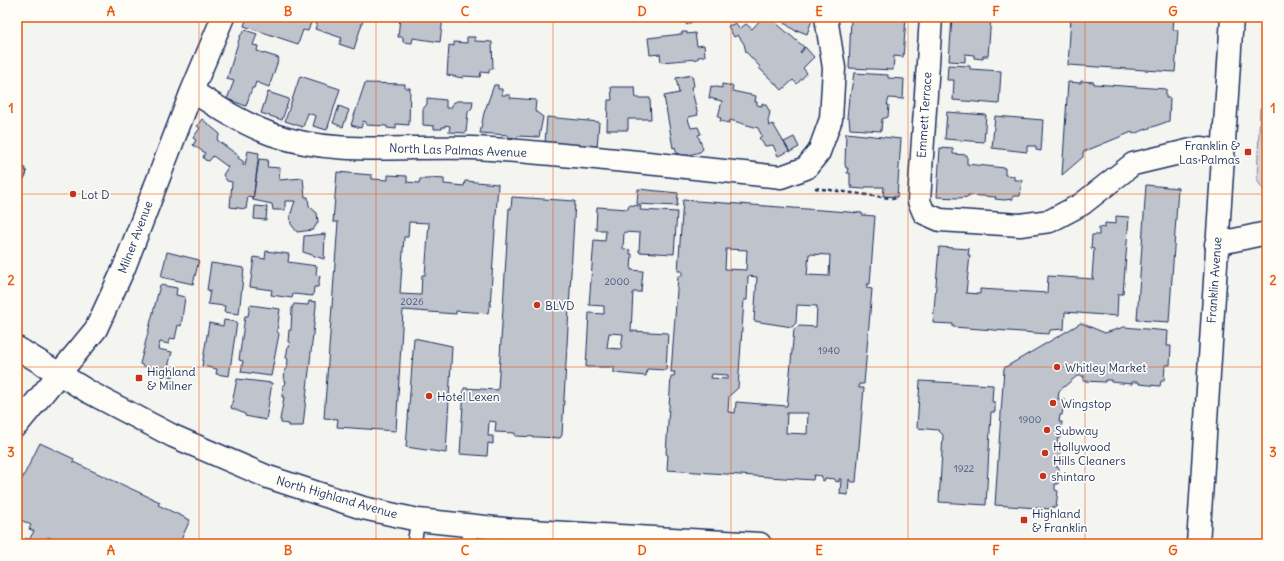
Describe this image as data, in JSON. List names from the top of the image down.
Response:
{
  "streets": {
    "street": [
      "Emmett Terrace",
      "North Las Palmas Avenue",
      "Milner Avenue",
      "Franklin Avenue",
      "North Highland Avenue"
    ]
  },
  "crossings": [
    ["North Las Palmas Avenue", "Milner Avenue"],
    ["Milner Avenue", "North Highland Avenue"]
  ],
  "places": {
    "transit": ["Franklin & Las Palmas", "Highland & Milner", "Highland & Franklin"],
    "other": [
      "Lot D",
      "BLVD",
      "Whitley Market",
      "Hotel Lexen",
      "Wingstop",
      "Subway",
      "Hollywood Hills Cleaners",
      "shintaro"
    ]
  },
  "house_numbers": [
    "2000",
    "2026",
    "1940",
    "1900",
    "1922"
  ],
  "grid": {
    "columns": [
      "A",
      "B",
      "C",
      "D",
      "E",
      "F",
      "G"
    ],
    "rows": ["1", "2", "3"]
  }
}
